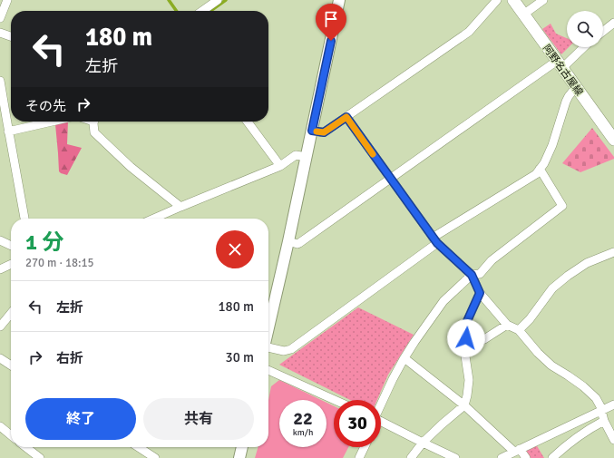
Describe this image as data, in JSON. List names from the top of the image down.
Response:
{
  "streets": {
    "main road": ["阿野名古屋線"]
  },
  "page": {
    "turn": ["180 m", "左折"],
    "then": "その先",
    "heading": ["1 分", "270 m · 18:15"],
    "list": [
      {
        "name": "左折",
        "value": "180 m"
      },
      {
        "name": "右折",
        "value": "30 m"
      }
    ],
    "buttons": ["終了", "共有"],
    "speed": "22 km/h",
    "limit": "30"
  }
}
